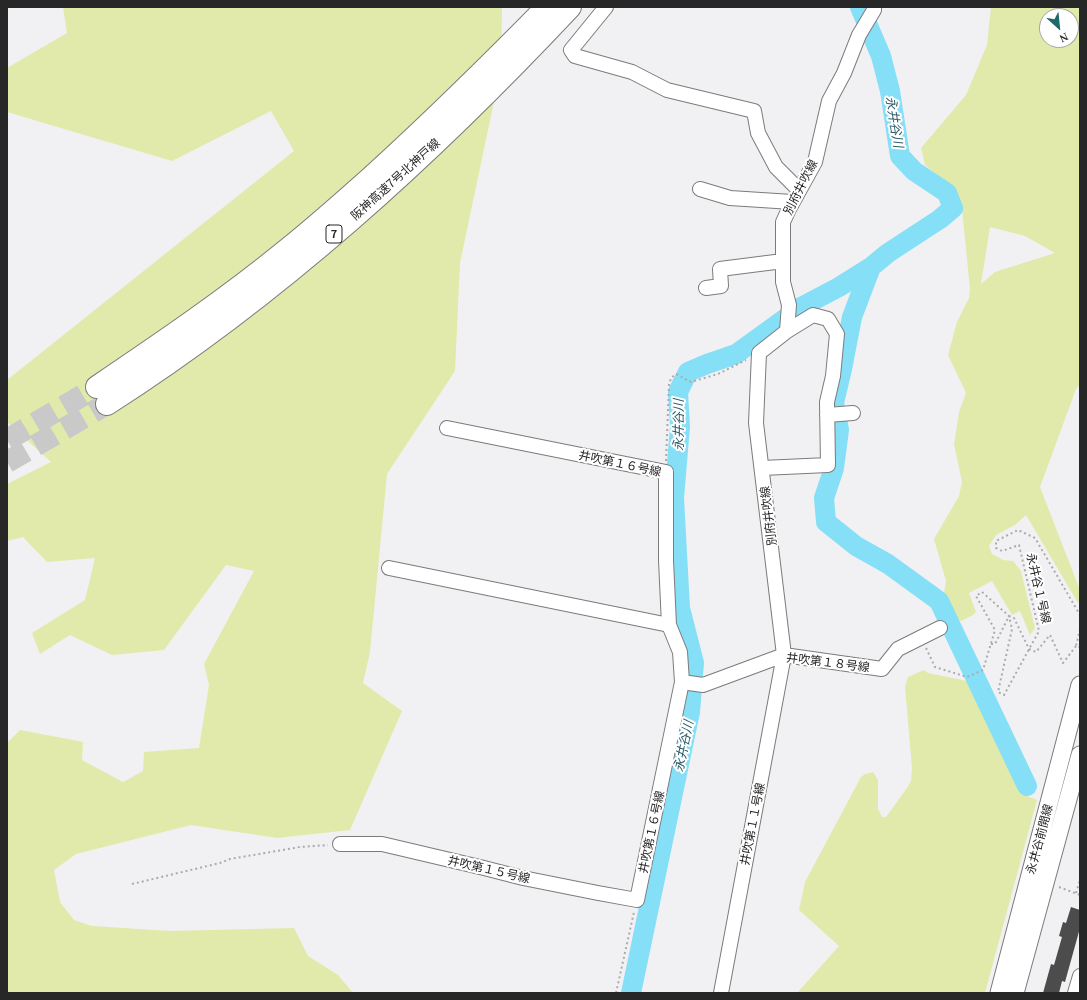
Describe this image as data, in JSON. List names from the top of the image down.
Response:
{
  "streets": {
    "highway": ["阪神高速7号北神戸線", "7"],
    "street": [
      "別府井吹線",
      "井吹第１６号線",
      "井吹第１８号線",
      "井吹第１１号線",
      "永井谷前開線",
      "井吹第１５号線"
    ],
    "path": ["永井谷１号線"]
  },
  "crossings": [
    ["別府井吹線", "井吹第１８号線"],
    ["別府井吹線", "井吹第１１号線"],
    ["井吹第１６号線", "井吹第１８号線"],
    ["井吹第１６号線", "井吹第１５号線"],
    ["井吹第１８号線", "井吹第１１号線"]
  ],
  "water": ["永井谷川"],
  "north": "bottom right"
}
